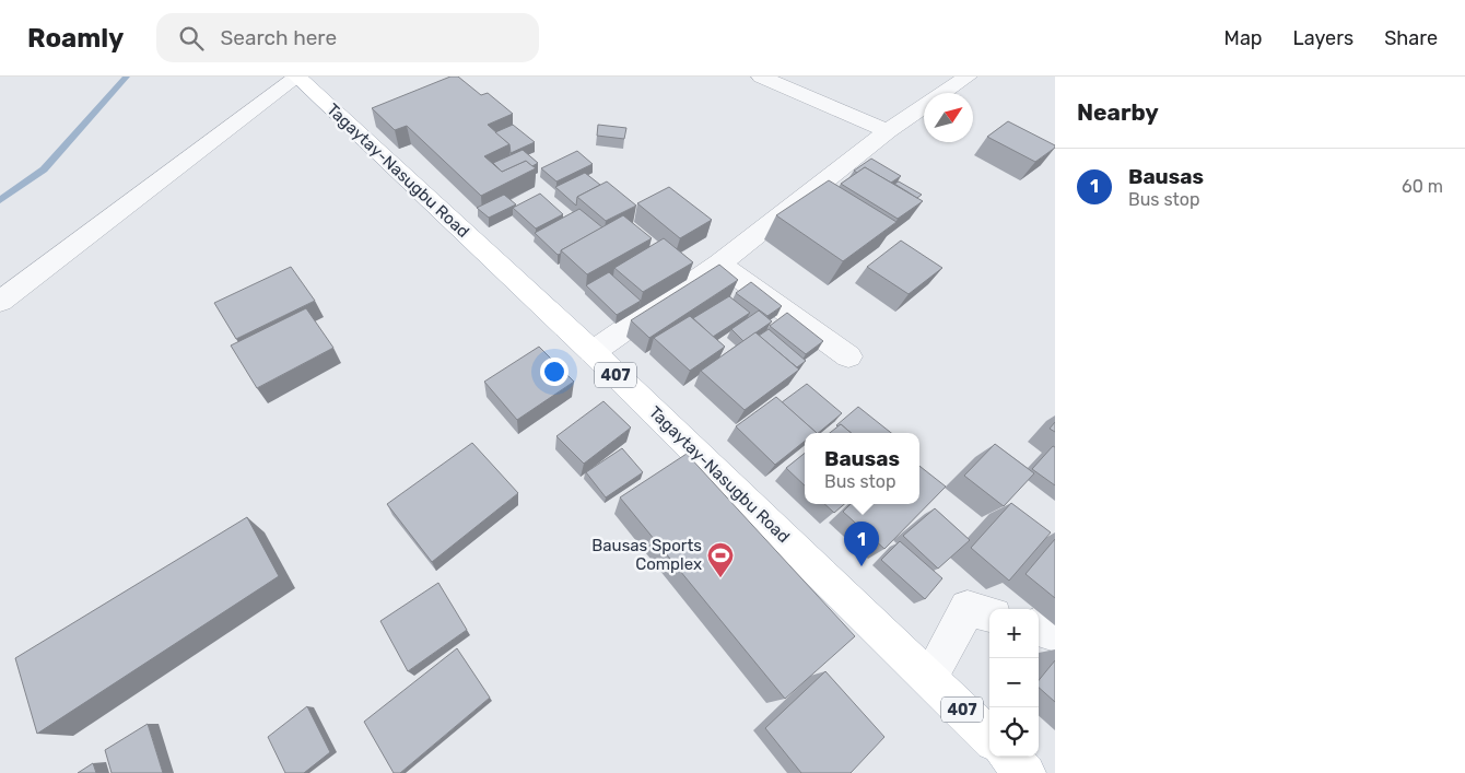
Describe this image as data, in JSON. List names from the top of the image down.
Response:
{
  "streets": {
    "main road": ["Tagaytay-Nasugbu Road", "407"]
  },
  "places": {
    "sports": ["Bausas Sports Complex"]
  },
  "north": "top right",
  "page": {
    "header": "Roamly",
    "search": "Search here",
    "nav": ["Map", "Layers", "Share"],
    "heading": "Nearby",
    "list": [
      {
        "mark": "1",
        "name": "Bausas",
        "note": "Bus stop",
        "value": "60 m"
      }
    ],
    "popup": ["Bausas", "Bus stop"],
    "pins": "1",
    "map_buttons": ["+", "−"]
  }
}
